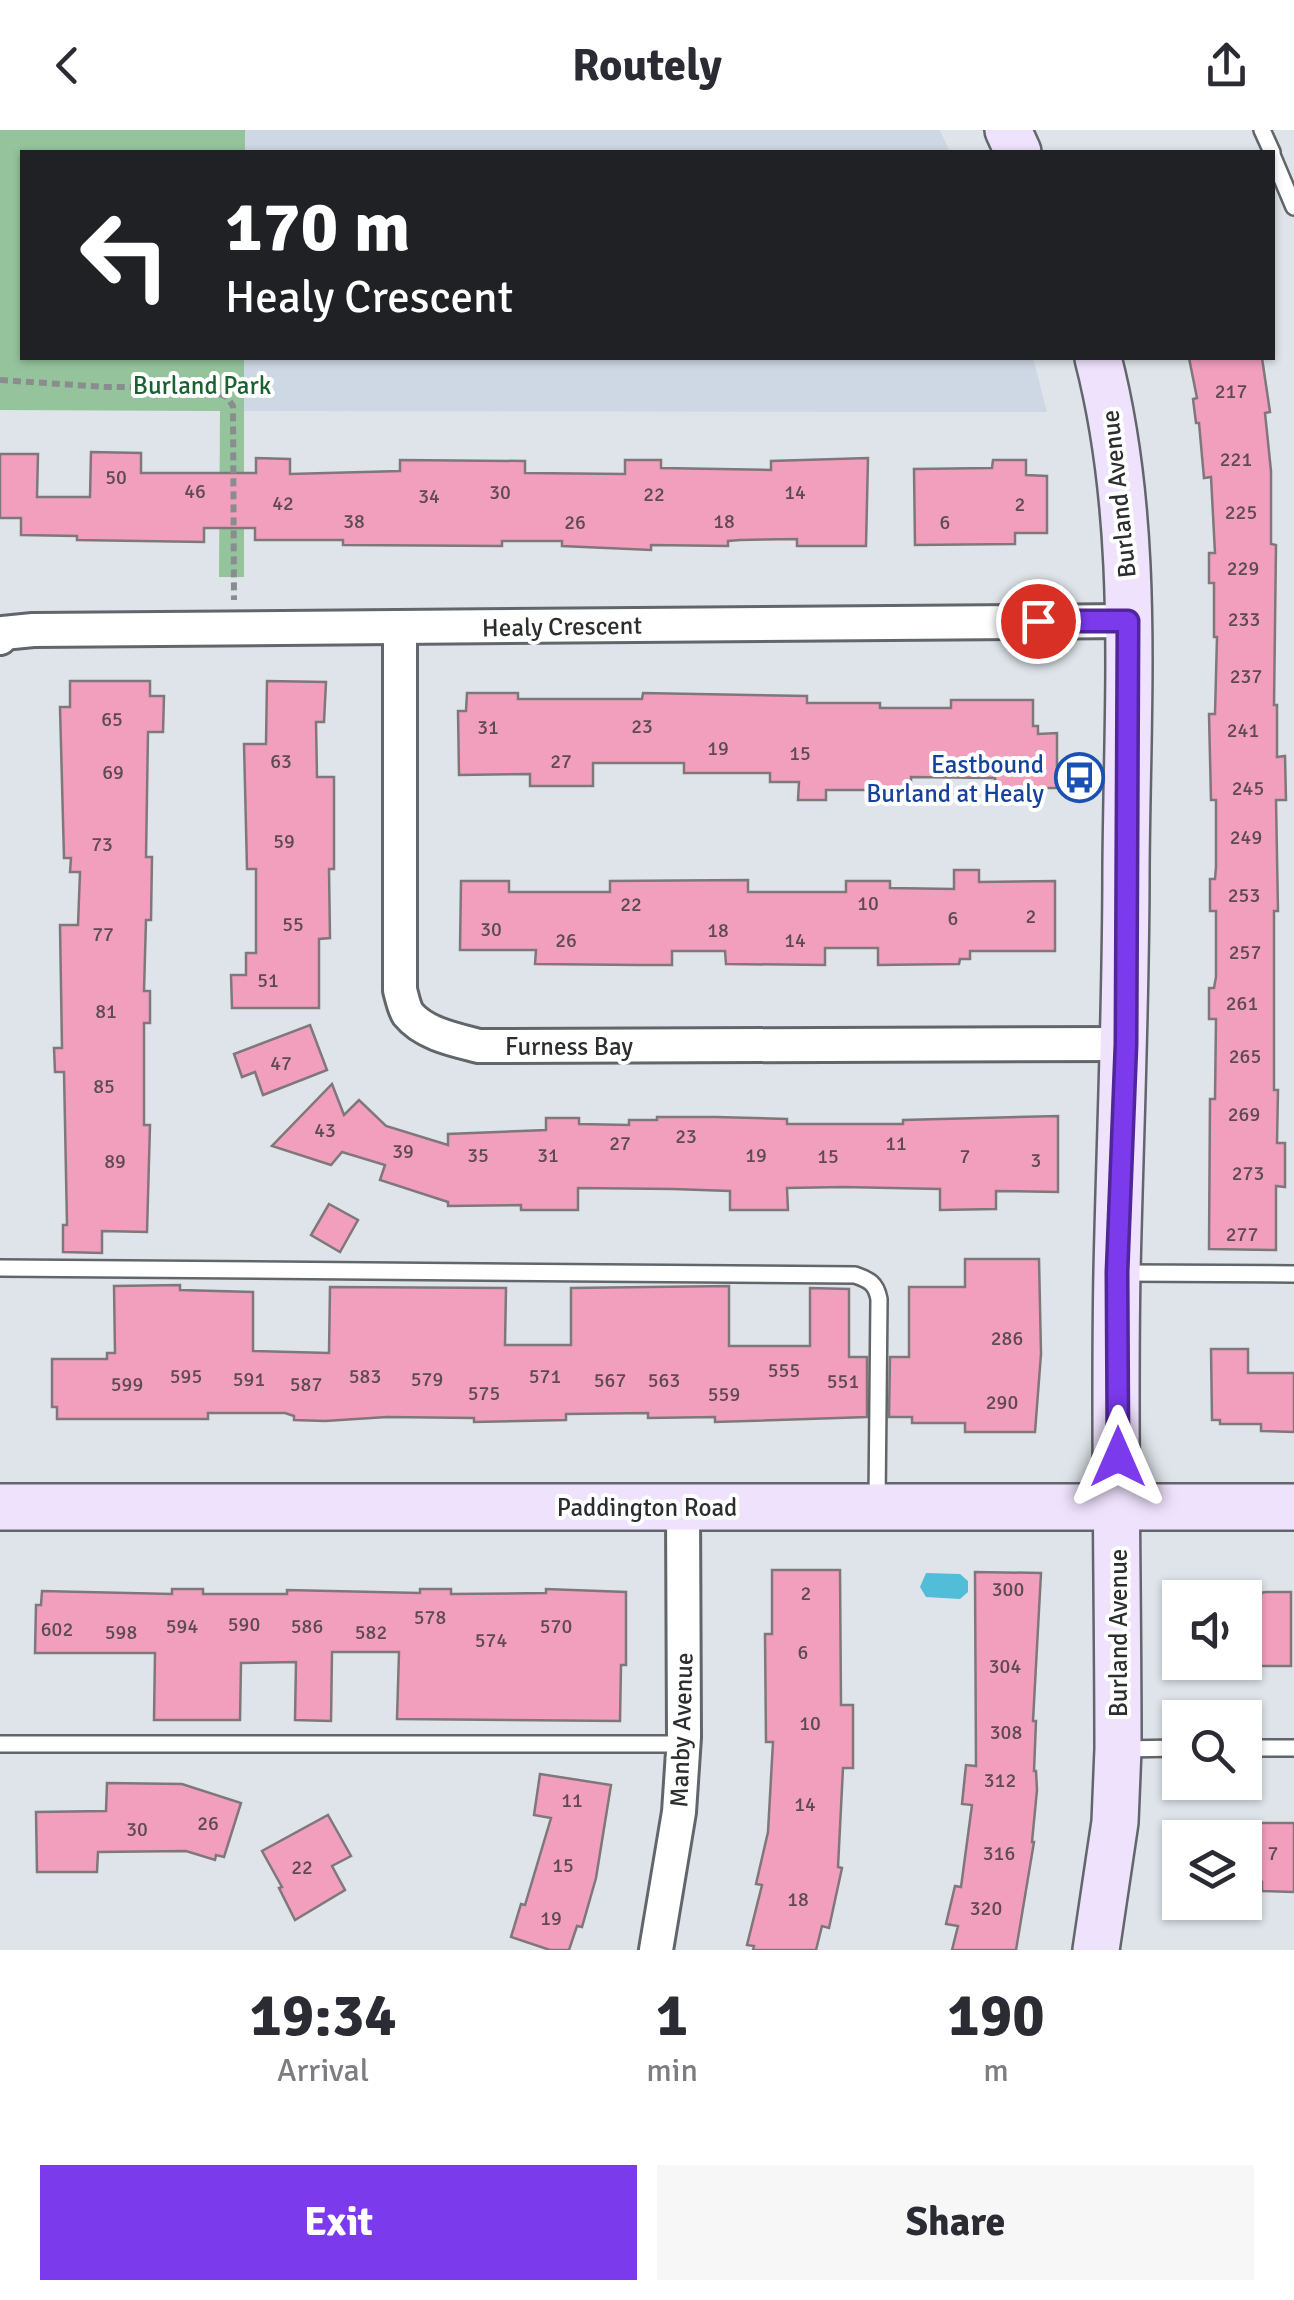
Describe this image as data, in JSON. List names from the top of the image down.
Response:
{
  "streets": {
    "street": [
      "Burland Avenue",
      "Healy Crescent",
      "Furness Bay",
      "Paddington Road",
      "Manby Avenue"
    ]
  },
  "crossings": [
    ["Burland Avenue", "Healy Crescent"],
    ["Burland Avenue", "Furness Bay"],
    ["Burland Avenue", "Paddington Road"],
    ["Healy Crescent", "Furness Bay"],
    ["Paddington Road", "Manby Avenue"]
  ],
  "parks": ["Burland Park"],
  "places": {
    "bus stop": ["Eastbound Burland at Healy"]
  },
  "house_numbers": [
    "217",
    "221",
    "50",
    "46",
    "30",
    "14",
    "22",
    "34",
    "42",
    "2",
    "225",
    "38",
    "18",
    "26",
    "6",
    "229",
    "233",
    "237",
    "65",
    "23",
    "31",
    "241",
    "19",
    "15",
    "63",
    "27",
    "69",
    "245",
    "249",
    "59",
    "73",
    "253",
    "10",
    "22",
    "2",
    "6",
    "55",
    "30",
    "18",
    "77",
    "26",
    "14",
    "257",
    "51",
    "261",
    "81",
    "265",
    "47",
    "85",
    "269",
    "43",
    "23",
    "27",
    "11",
    "39",
    "35",
    "31",
    "19",
    "15",
    "7",
    "3",
    "89",
    "273",
    "277",
    "286",
    "555",
    "595",
    "583",
    "571",
    "591",
    "579",
    "567",
    "563",
    "551",
    "599",
    "587",
    "575",
    "559",
    "290",
    "300",
    "2",
    "578",
    "590",
    "594",
    "586",
    "570",
    "602",
    "598",
    "582",
    "574",
    "6",
    "304",
    "10",
    "308",
    "312",
    "11",
    "14",
    "26",
    "30",
    "316",
    "7",
    "15",
    "22",
    "18",
    "320",
    "19"
  ],
  "page": {
    "header": "Routely",
    "turn": ["170 m", "Healy Crescent"],
    "eta": [
      "19:34",
      "Arrival",
      "1",
      "min",
      "190",
      "m"
    ],
    "buttons": ["Exit", "Share"]
  }
}
